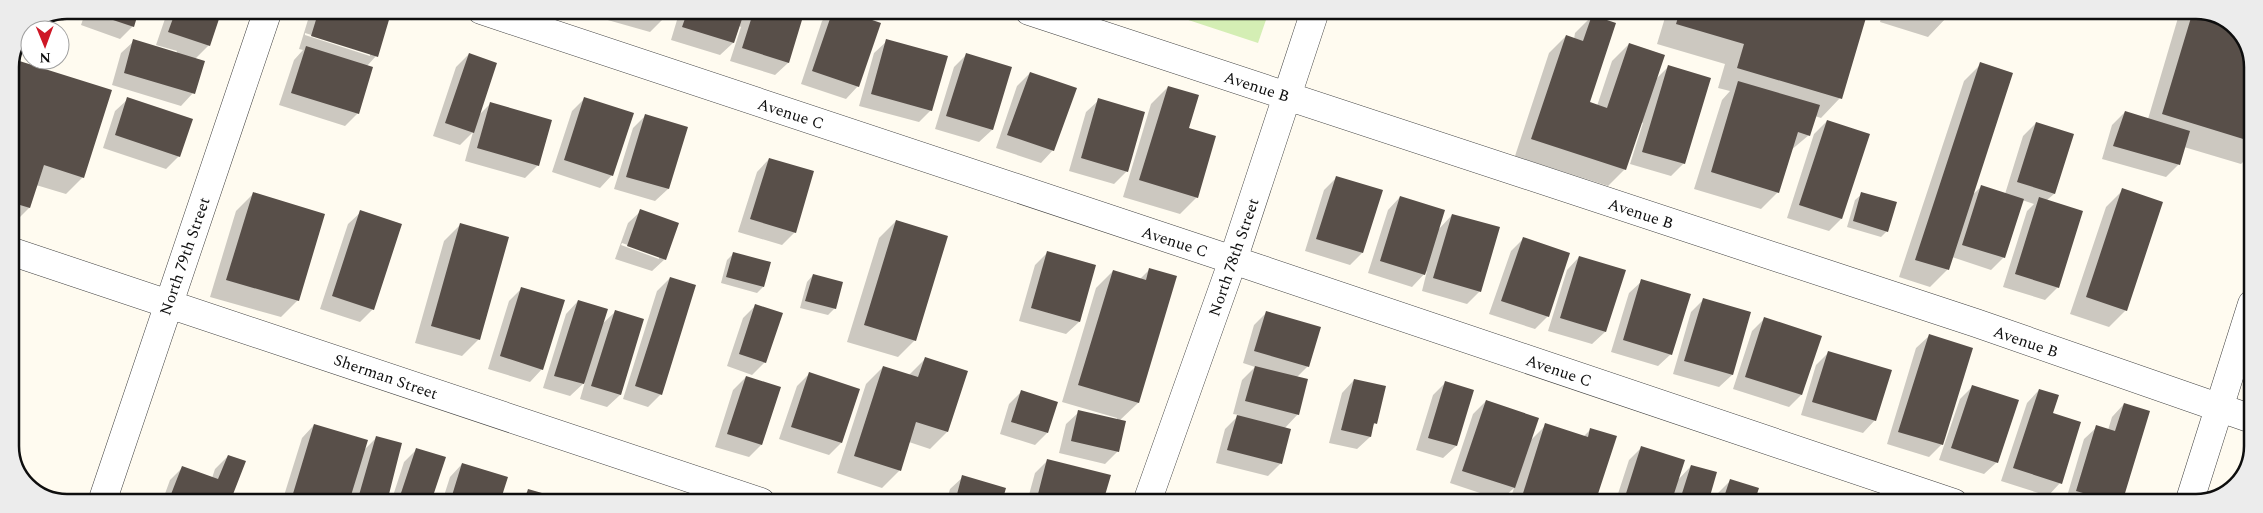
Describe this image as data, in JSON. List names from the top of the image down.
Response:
{
  "streets": {
    "street": [
      "Avenue B",
      "Avenue C",
      "North 79th Street",
      "North 78th Street",
      "Sherman Street"
    ]
  },
  "crossings": [
    ["Avenue B", "North 78th Street"],
    ["Avenue C", "North 78th Street"],
    ["North 79th Street", "Sherman Street"]
  ],
  "north": "bottom"
}
